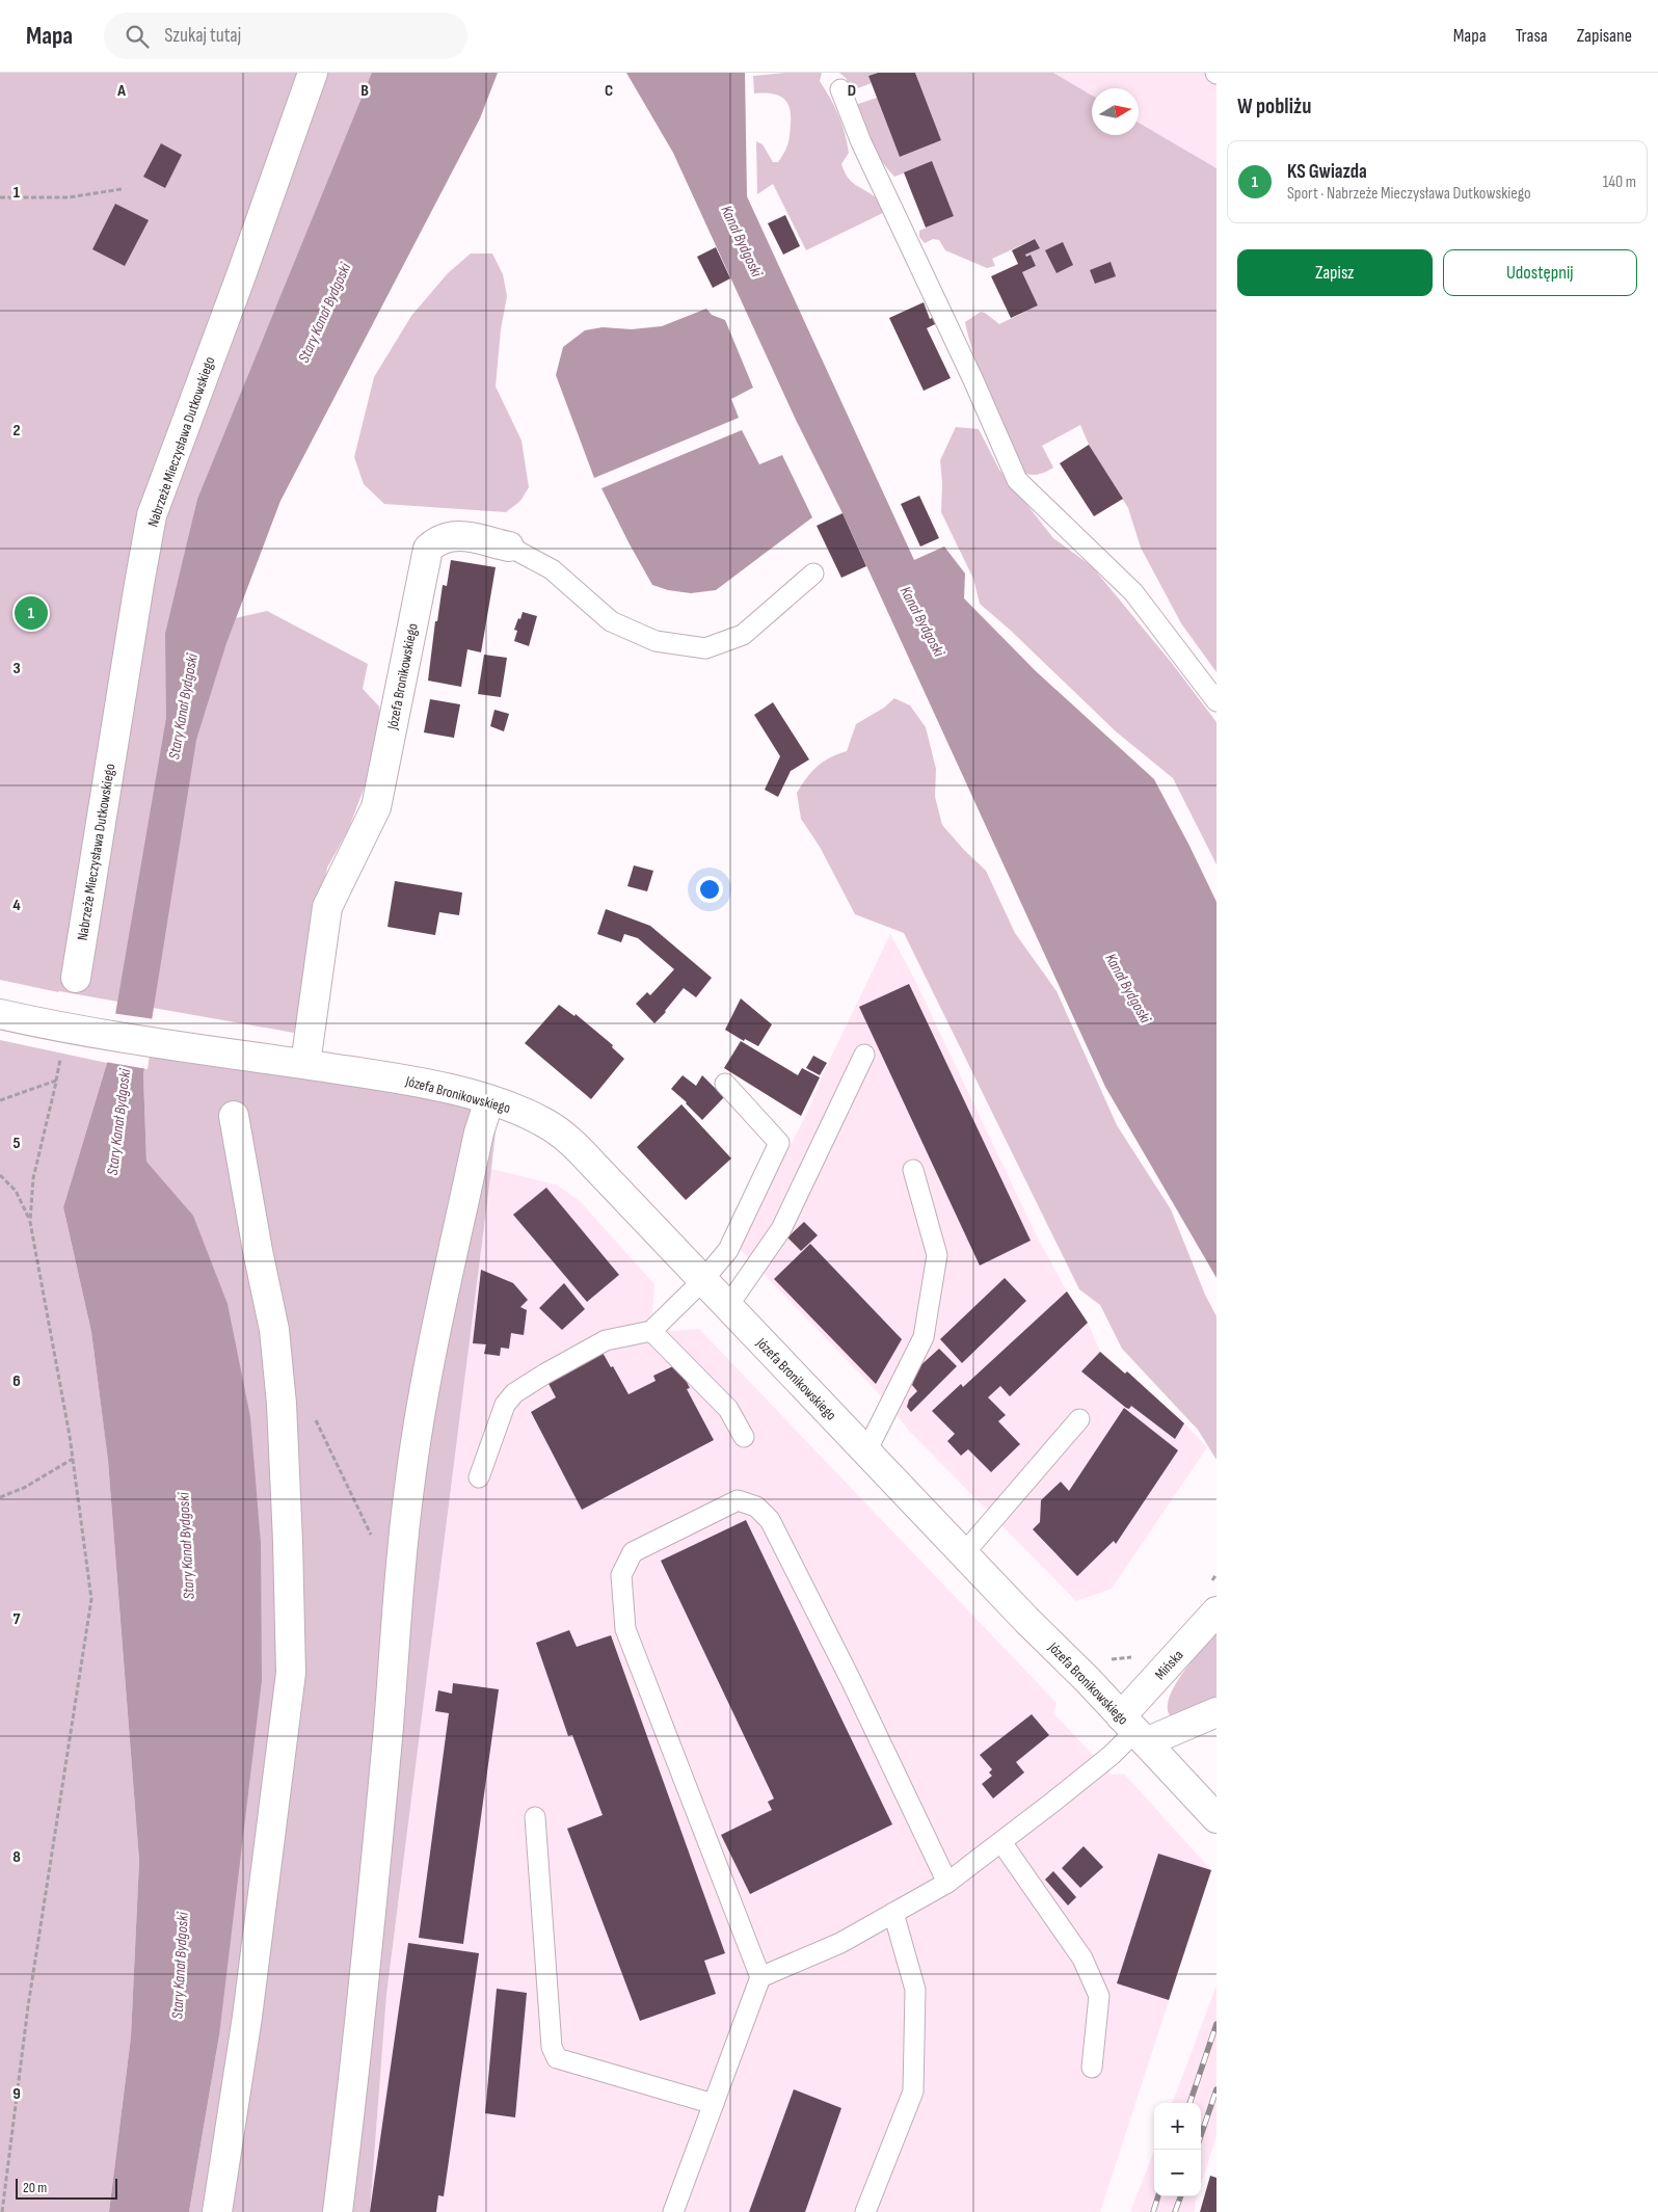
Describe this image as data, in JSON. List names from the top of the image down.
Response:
{
  "streets": {
    "street": ["Nabrzeże Mieczysława Dutkowskiego", "Józefa Bronikowskiego", "Mińska"]
  },
  "crossings": [
    ["Józefa Bronikowskiego", "Mińska"]
  ],
  "water": ["Kanał Bydgoski", "Stary Kanał Bydgoski"],
  "scale_bar": "20 m",
  "north": "right",
  "page": {
    "header": "Mapa",
    "search": "Szukaj tutaj",
    "nav": ["Mapa", "Trasa", "Zapisane"],
    "heading": "W pobliżu",
    "list": [
      {
        "mark": "1",
        "name": "KS Gwiazda",
        "note": "Sport · Nabrzeże Mieczysława Dutkowskiego",
        "value": "140 m"
      }
    ],
    "buttons": ["Zapisz", "Udostępnij"],
    "pins": "1",
    "map_buttons": ["+", "−"],
    "scale": "20 m"
  },
  "grid": {
    "columns": [
      "A",
      "B",
      "C",
      "D"
    ],
    "rows": [
      "1",
      "2",
      "3",
      "4",
      "5",
      "6",
      "7",
      "8",
      "9"
    ]
  }
}
